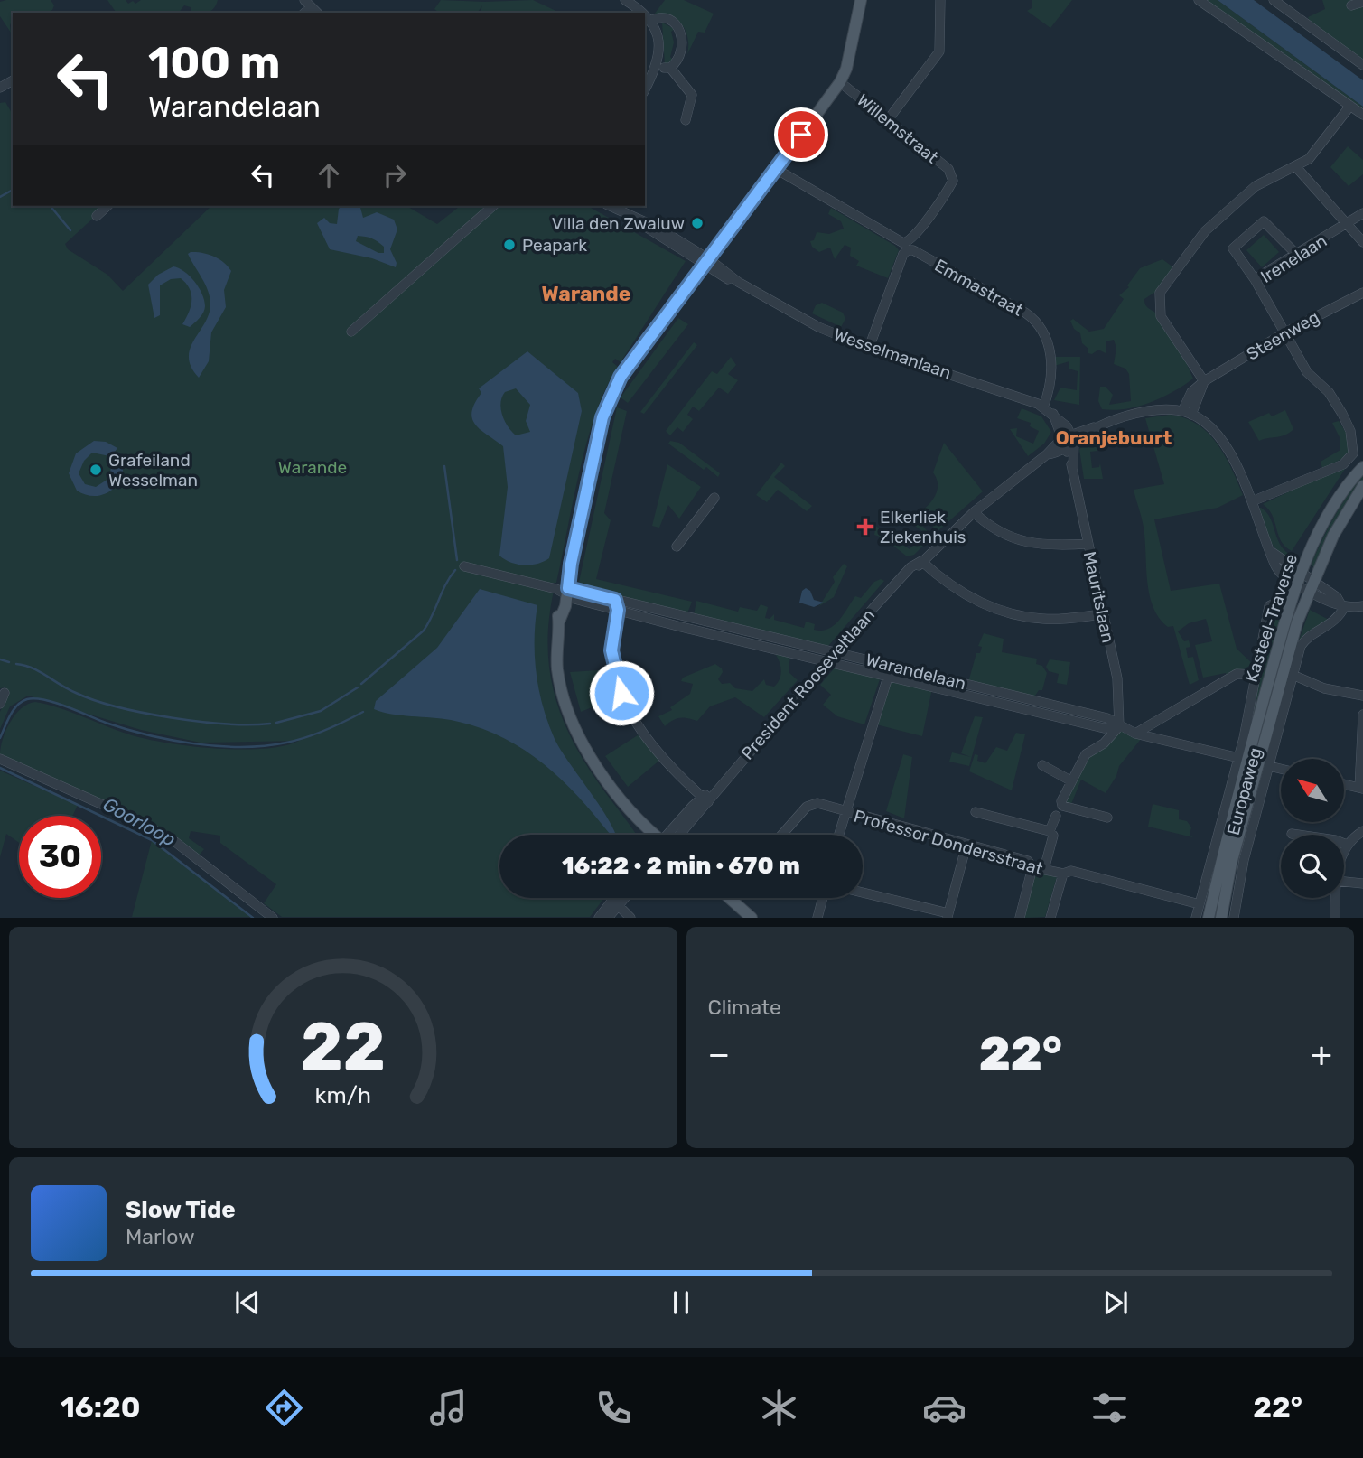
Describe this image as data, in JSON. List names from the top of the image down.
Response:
{
  "streets": {
    "main road": ["Kasteel-Traverse", "Europaweg"],
    "street": [
      "Willemstraat",
      "Irenelaan",
      "Emmastraat",
      "Steenweg",
      "Wesselmanlaan",
      "Mauritslaan",
      "Warandelaan",
      "President Rooseveltlaan",
      "Professor Dondersstraat"
    ]
  },
  "crossings": [
    ["Willemstraat", "Emmastraat"],
    ["Irenelaan", "Steenweg"],
    ["Emmastraat", "Wesselmanlaan"],
    ["Steenweg", "President Rooseveltlaan"],
    ["Wesselmanlaan", "Mauritslaan"],
    ["Wesselmanlaan", "President Rooseveltlaan"],
    ["Mauritslaan", "Warandelaan"],
    ["Mauritslaan", "President Rooseveltlaan"],
    ["Kasteel-Traverse", "Warandelaan"],
    ["Kasteel-Traverse", "Europaweg"],
    ["Warandelaan", "President Rooseveltlaan"],
    ["Warandelaan", "Europaweg"],
    ["Europaweg", "Professor Dondersstraat"]
  ],
  "districts": ["Warande", "Oranjebuurt"],
  "water": ["Goorloop"],
  "parks": ["Warande"],
  "places": {
    "other": ["Villa den Zwaluw", "Peapark", "Grafeiland Wesselman"],
    "health": ["Elkerliek Ziekenhuis"]
  },
  "north": "top left",
  "page": {
    "turn": ["100 m", "Warandelaan"],
    "limit": "30",
    "trip": "16:22 · 2 min · 670 m",
    "tile": "Climate",
    "heat": ["−", "22°", "+"],
    "song": ["Slow Tide", "Marlow"],
    "tabs": ["16:20", "22°"],
    "gauge": ["22", "km/h"]
  }
}
